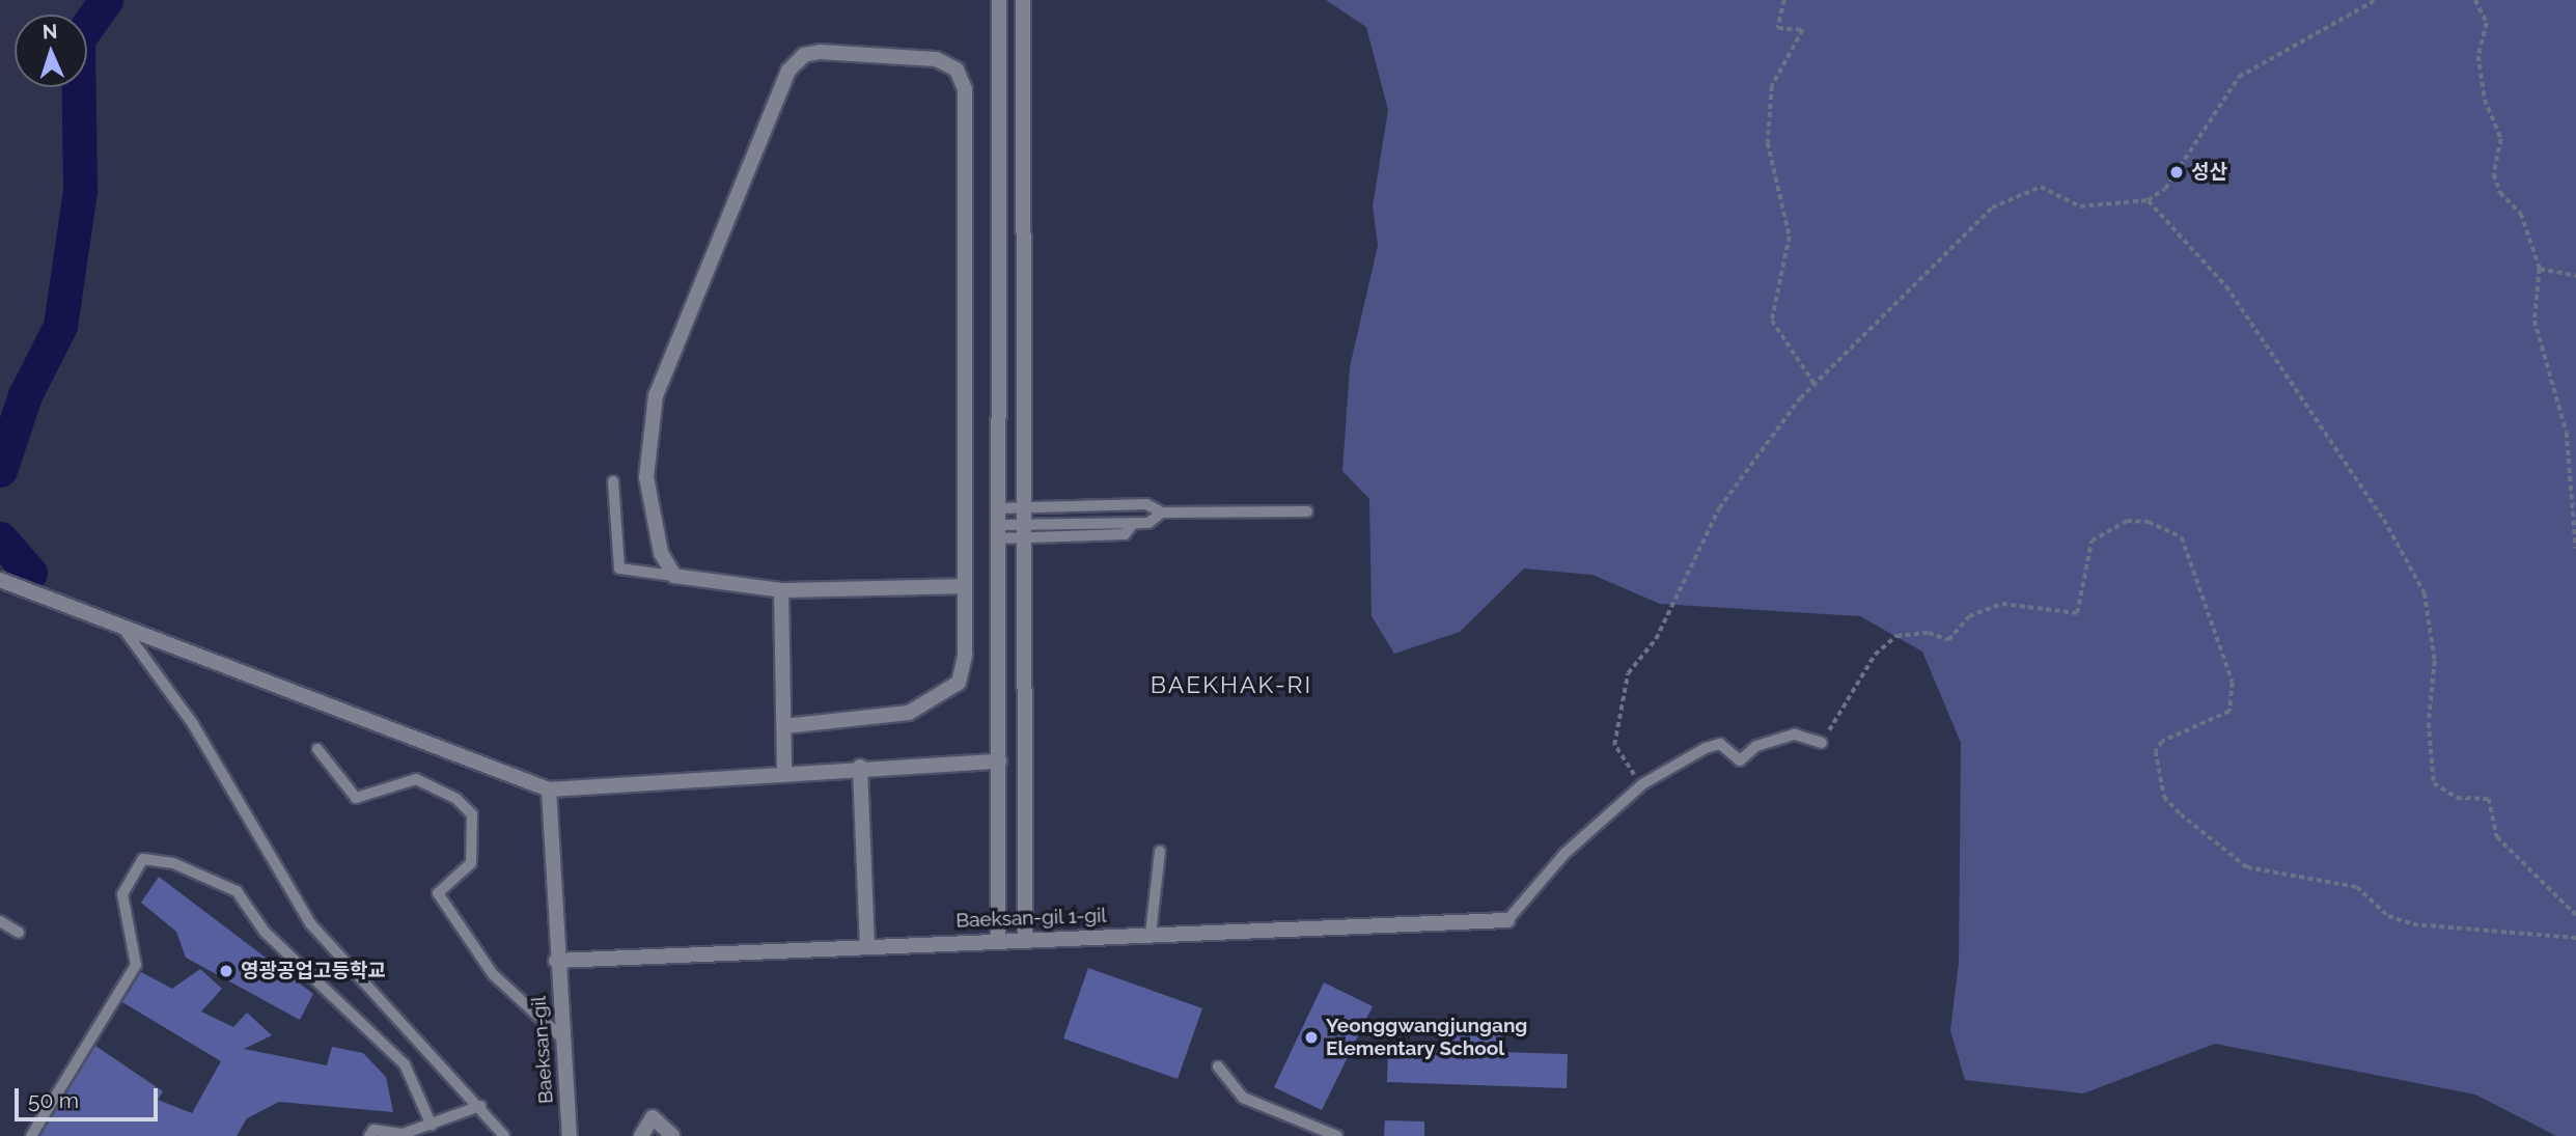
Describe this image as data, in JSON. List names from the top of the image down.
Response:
{
  "streets": {
    "street": ["Baeksan-gil 1-gil", "Baeksan-gil"]
  },
  "crossings": [
    ["Baeksan-gil 1-gil", "Baeksan-gil"]
  ],
  "districts": ["BAEKHAK-RI"],
  "places": ["성산", "영광공업고등학교", "Yeonggwangjungang Elementary School"],
  "scale_bar": "50 m",
  "north": "top"
}
